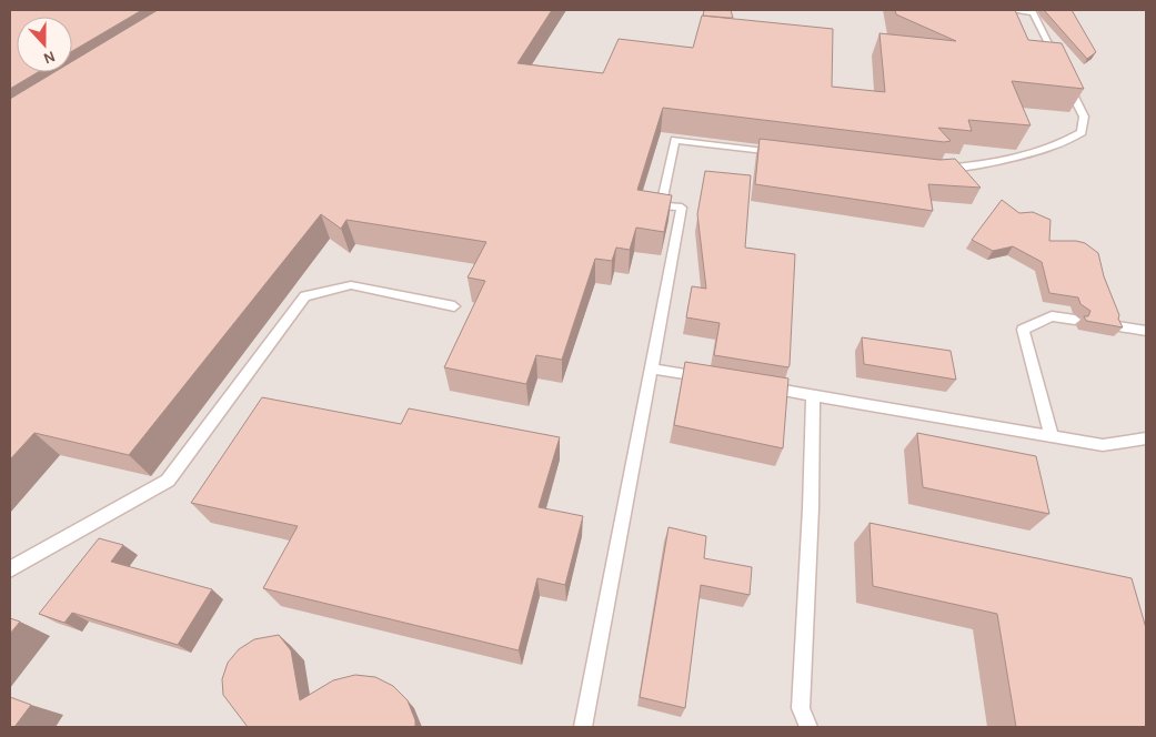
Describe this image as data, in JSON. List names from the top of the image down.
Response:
{
  "north": "bottom"
}
